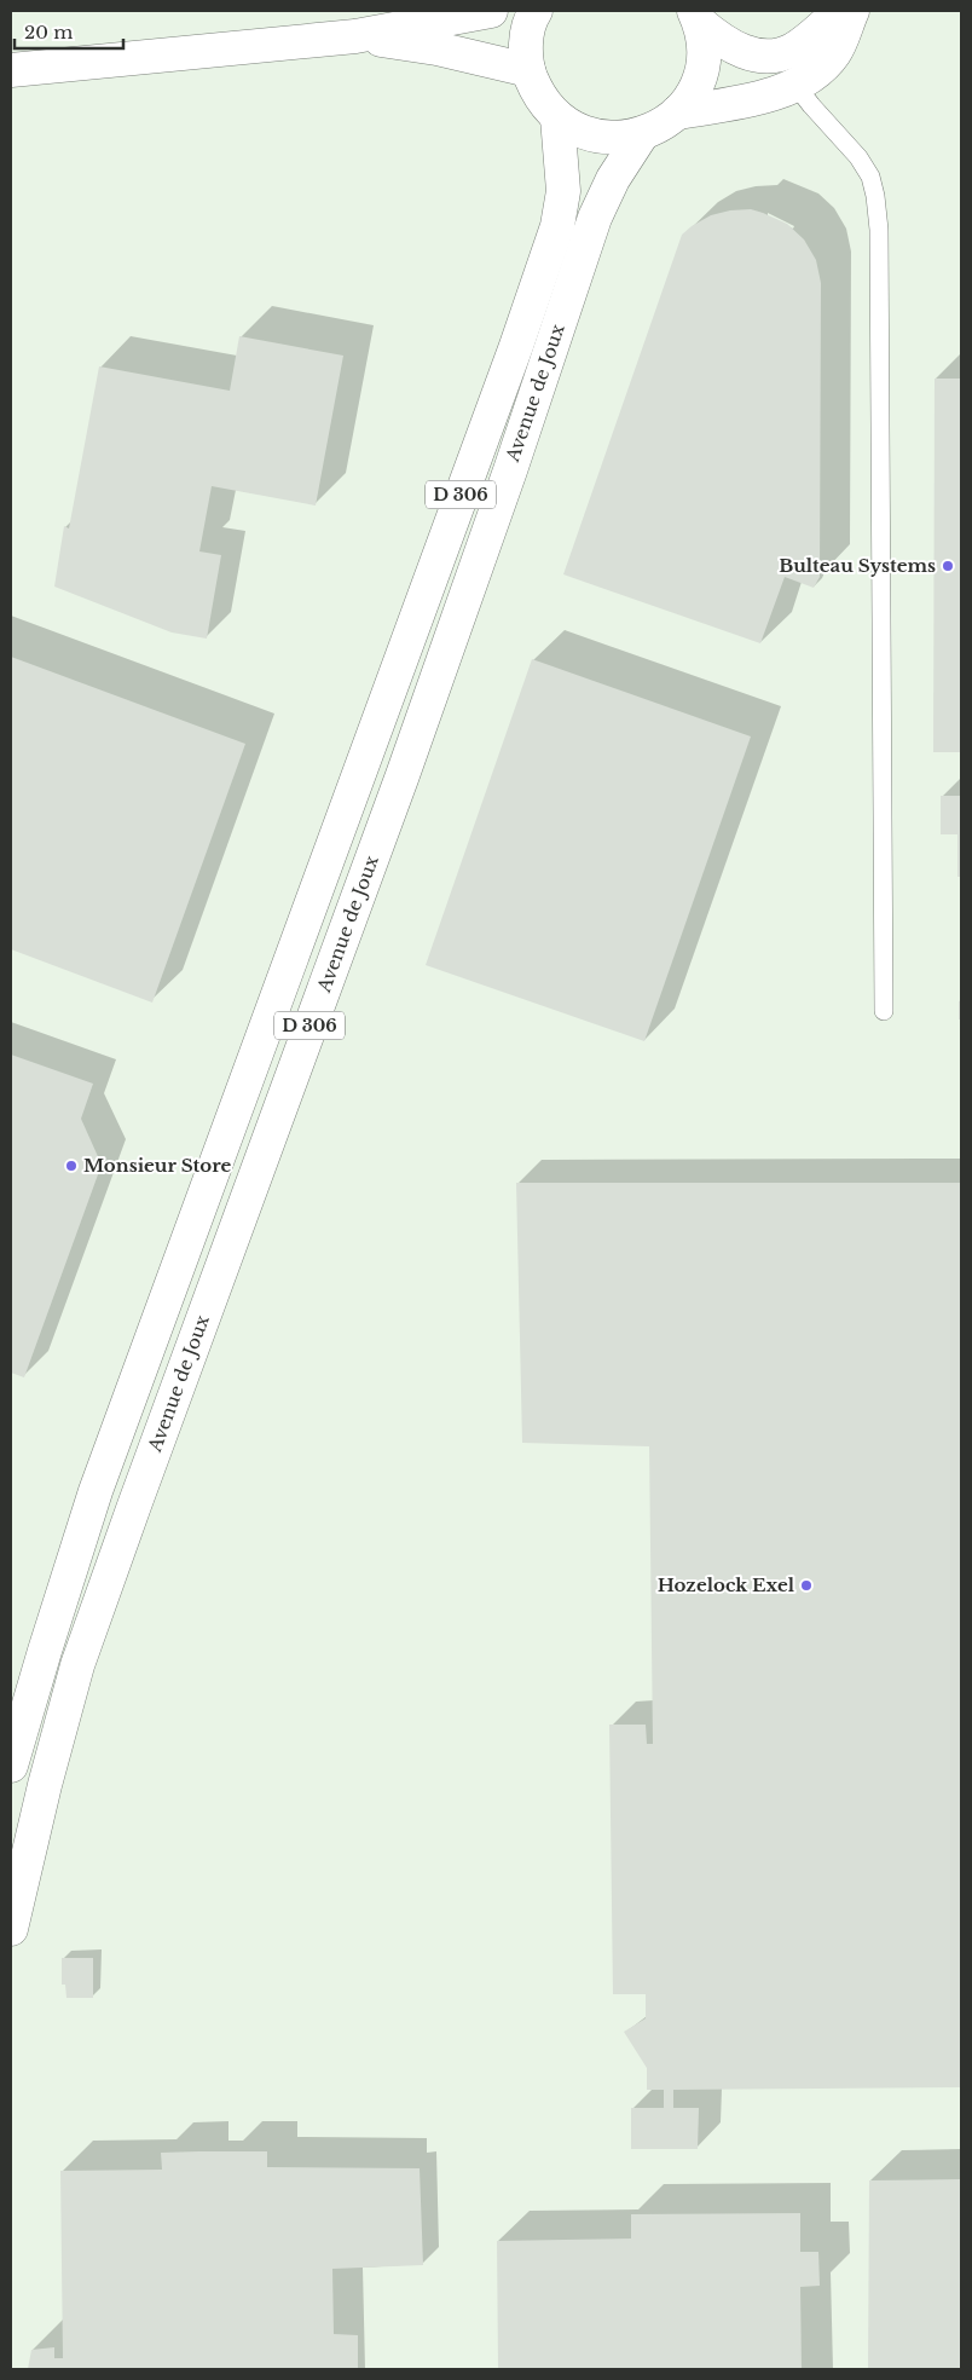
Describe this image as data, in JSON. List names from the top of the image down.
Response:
{
  "streets": {
    "main road": ["Avenue de Joux", "D 306"]
  },
  "places": ["Bulteau Systems", "Monsieur Store", "Hozelock Exel"],
  "scale_bar": "20 m"
}
